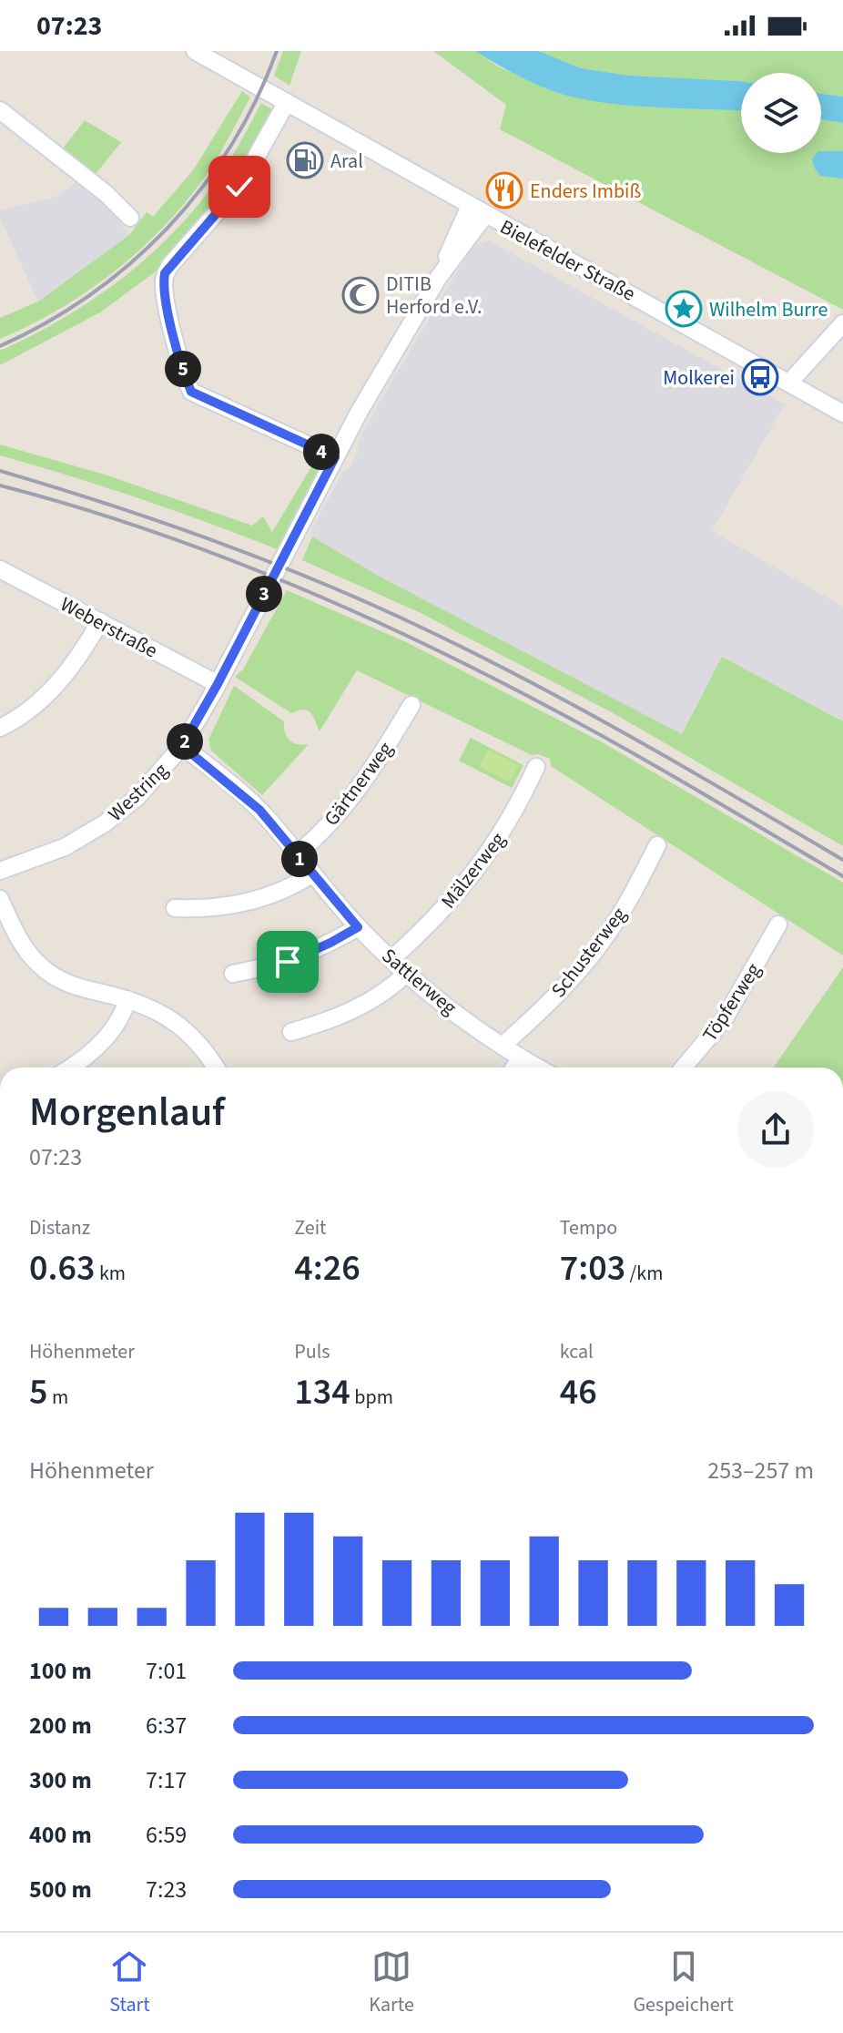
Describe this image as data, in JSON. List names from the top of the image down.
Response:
{
  "streets": {
    "street": [
      "Bielefelder Straße",
      "Weberstraße",
      "Gärtnerweg",
      "Westring",
      "Mälzerweg",
      "Schusterweg",
      "Sattlerweg",
      "Töpferweg"
    ]
  },
  "crossings": [
    ["Bielefelder Straße", "Westring"],
    ["Weberstraße", "Westring"],
    ["Gärtnerweg", "Sattlerweg"],
    ["Westring", "Sattlerweg"],
    ["Mälzerweg", "Sattlerweg"],
    ["Schusterweg", "Sattlerweg"]
  ],
  "places": {
    "fuel station": ["Aral"],
    "restaurant": ["Enders Imbiß"],
    "mosque": ["DITIB Herford e.V."],
    "place": ["Wilhelm Burre"],
    "bus stop": ["Molkerei"]
  },
  "page": {
    "status": "07:23",
    "pins": [
      "5",
      "4",
      "3",
      "2",
      "1"
    ],
    "heading": ["Morgenlauf", "07:23"],
    "stats": [
      ["Distanz", "0.63 km"],
      ["Zeit", "4:26"],
      ["Tempo", "7:03 /km"],
      ["Höhenmeter", "5 m"],
      ["Puls", "134 bpm"],
      ["kcal", "46"]
    ],
    "chart": ["Höhenmeter", "253–257 m"],
    "list": [
      {
        "name": "100 m",
        "note": "7:01"
      },
      {
        "name": "200 m",
        "note": "6:37"
      },
      {
        "name": "300 m",
        "note": "7:17"
      },
      {
        "name": "400 m",
        "note": "6:59"
      },
      {
        "name": "500 m",
        "note": "7:23"
      }
    ],
    "tabs": ["Start", "Karte", "Gespeichert"]
  }
}
